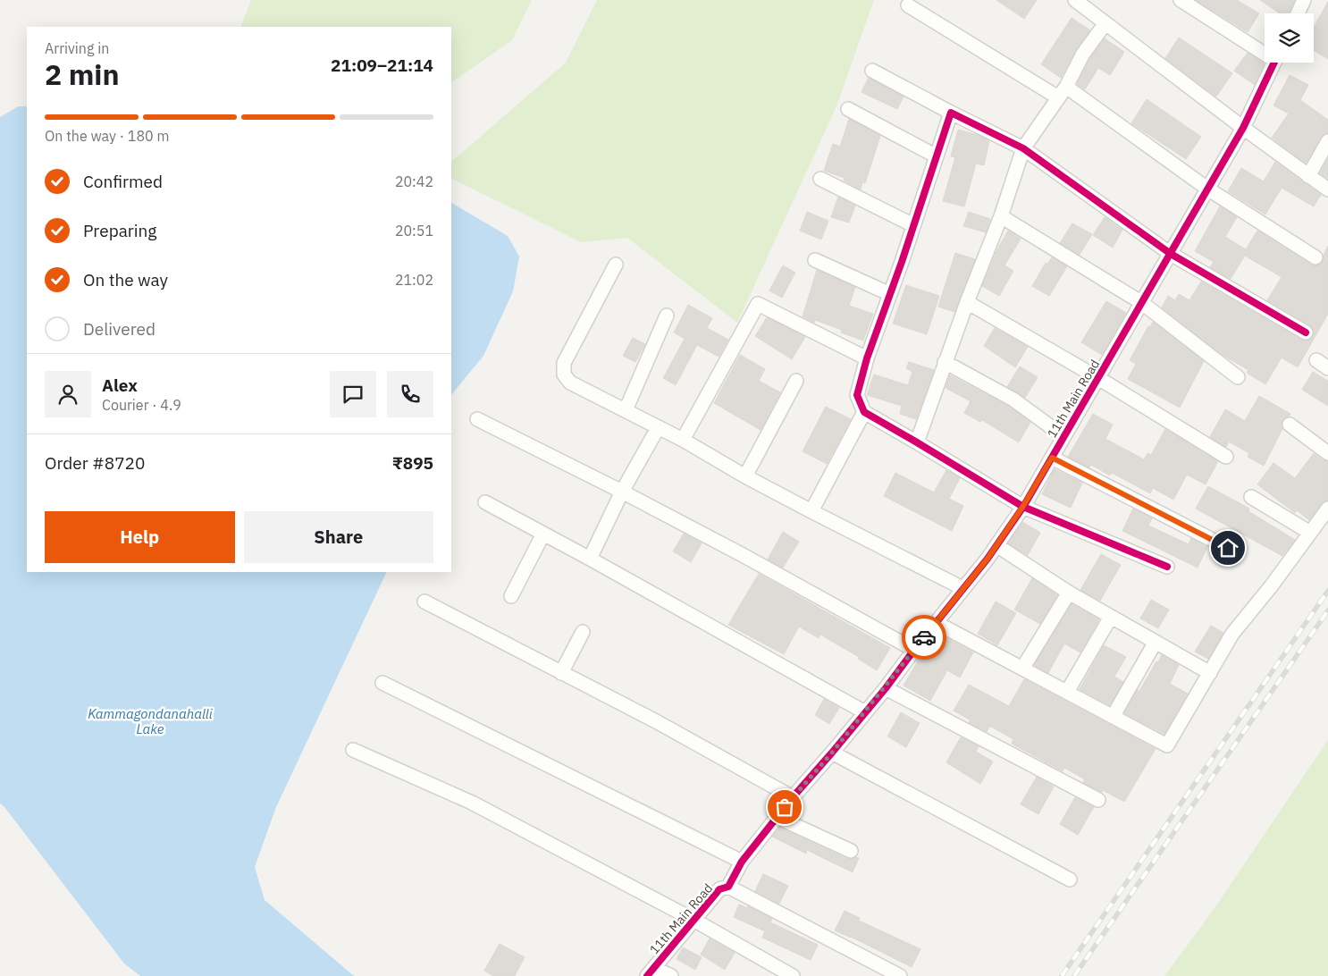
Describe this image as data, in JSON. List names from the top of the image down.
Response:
{
  "streets": {
    "street": ["11th Main Road"]
  },
  "water": ["Kammagondanahalli Lake"],
  "page": {
    "heading": ["2 min", "Arriving in", "21:09–21:14"],
    "panel": [
      "Alex",
      "Courier · 4.9",
      "Order #8720",
      "₹895"
    ],
    "bar": "On the way · 180 m",
    "list": [
      ["Confirmed", "20:42"],
      ["Preparing", "20:51"],
      ["On the way", "21:02"],
      "Delivered"
    ],
    "buttons": ["Help", "Share"]
  }
}
